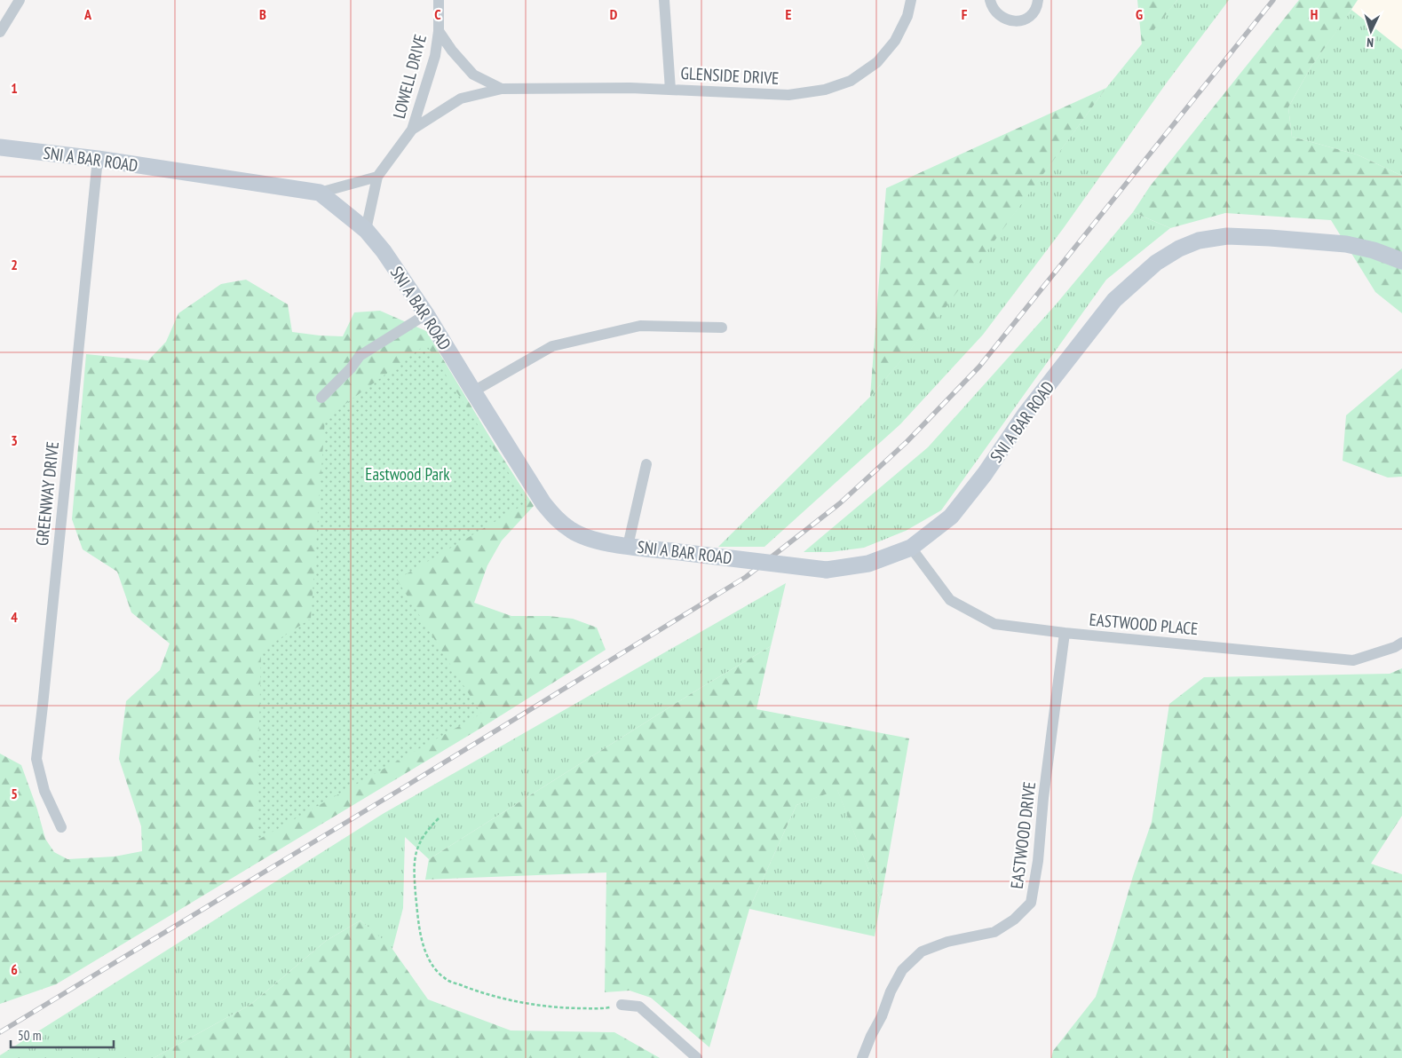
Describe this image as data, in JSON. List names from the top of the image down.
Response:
{
  "streets": {
    "street": [
      "GLENSIDE DRIVE",
      "LOWELL DRIVE",
      "SNI A BAR ROAD",
      "GREENWAY DRIVE",
      "EASTWOOD PLACE",
      "EASTWOOD DRIVE"
    ]
  },
  "crossings": [
    ["GLENSIDE DRIVE", "LOWELL DRIVE"],
    ["LOWELL DRIVE", "SNI A BAR ROAD"],
    ["SNI A BAR ROAD", "GREENWAY DRIVE"],
    ["SNI A BAR ROAD", "EASTWOOD PLACE"],
    ["EASTWOOD PLACE", "EASTWOOD DRIVE"]
  ],
  "parks": ["Eastwood Park"],
  "scale_bar": "50 m",
  "north": "bottom",
  "grid": {
    "columns": [
      "A",
      "B",
      "C",
      "D",
      "E",
      "F",
      "G",
      "H"
    ],
    "rows": [
      "1",
      "2",
      "3",
      "4",
      "5",
      "6"
    ]
  }
}
